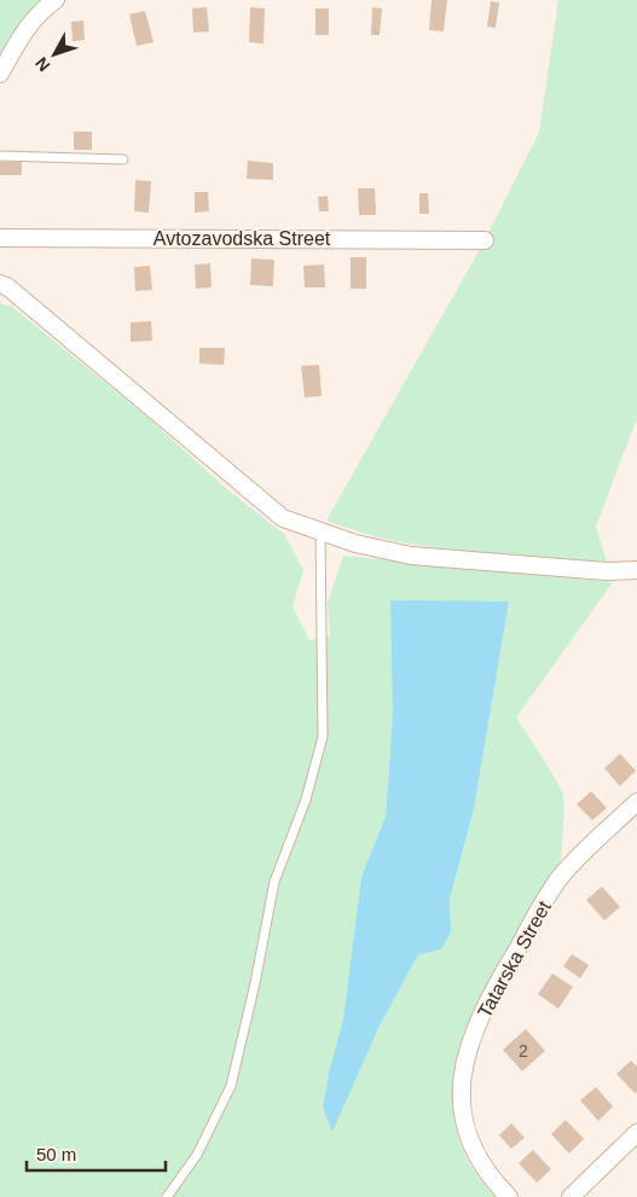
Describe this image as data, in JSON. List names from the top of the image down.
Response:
{
  "streets": {
    "street": ["Avtozavodska Street", "Tatarska Street"]
  },
  "house_numbers": ["2"],
  "scale_bar": "50 m",
  "north": "bottom left"
}
